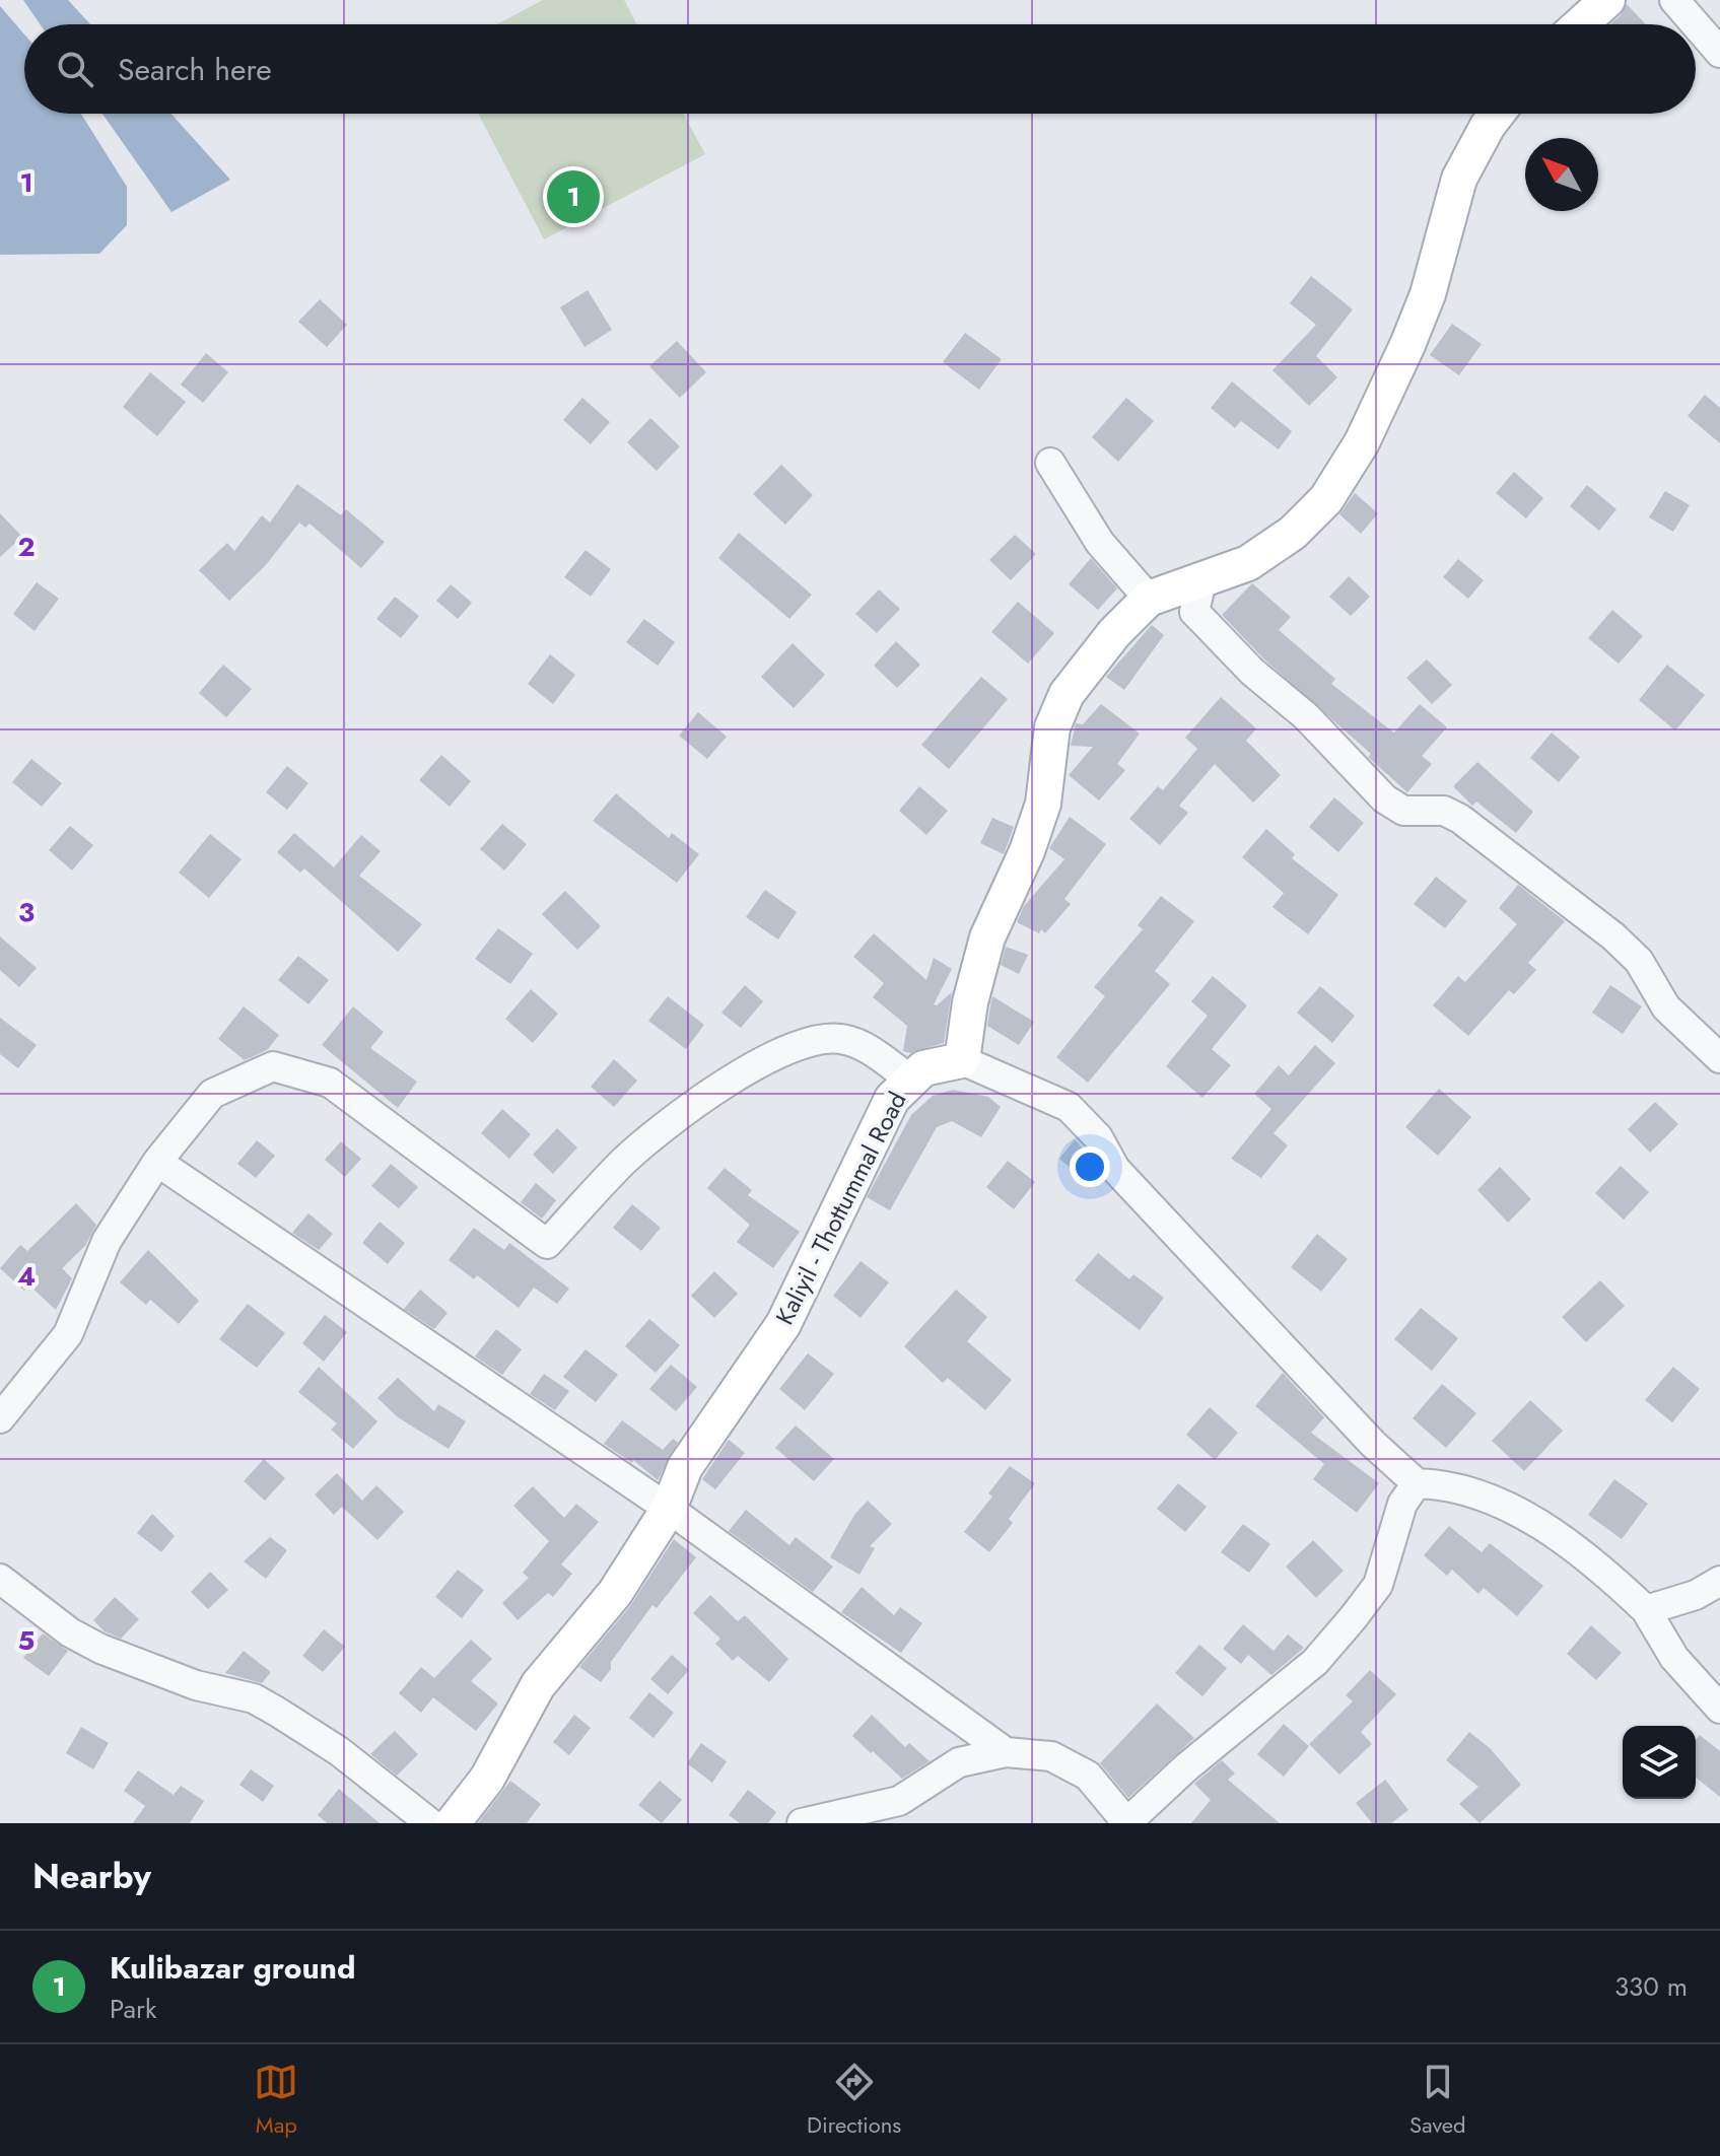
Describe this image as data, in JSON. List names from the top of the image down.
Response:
{
  "streets": {
    "main road": ["Kaliyil - Thottummal Road"]
  },
  "north": "top left",
  "page": {
    "search": "Search here",
    "pins": "1",
    "heading": "Nearby",
    "list": [
      {
        "mark": "1",
        "name": "Kulibazar ground",
        "note": "Park",
        "value": "330 m"
      }
    ],
    "nav": ["Map", "Directions", "Saved"]
  },
  "grid": {
    "rows": [
      "1",
      "2",
      "3",
      "4",
      "5"
    ]
  }
}
